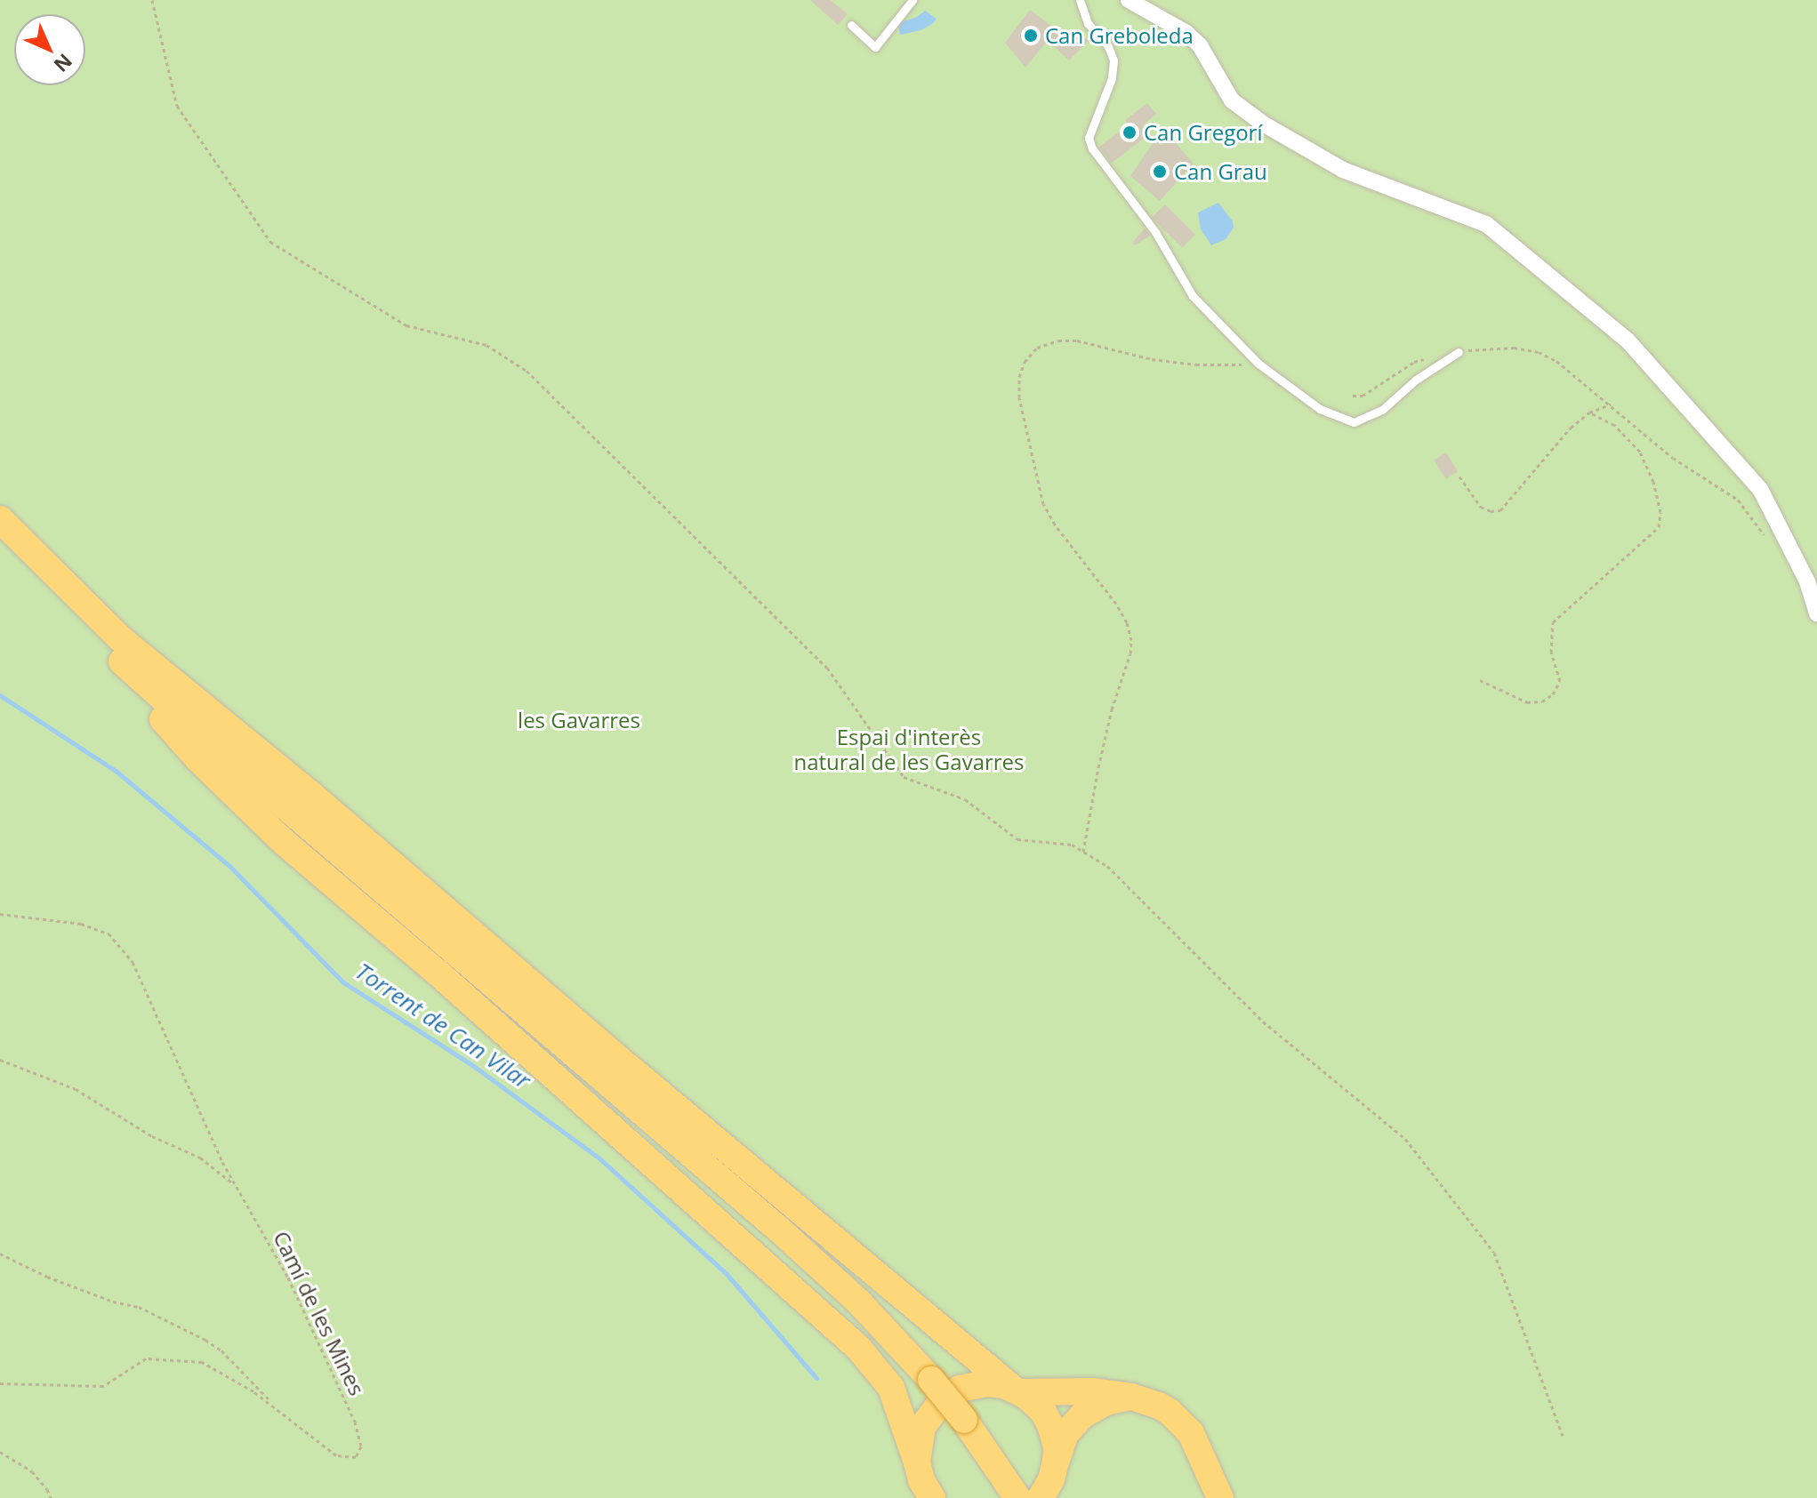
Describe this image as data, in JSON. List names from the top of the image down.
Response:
{
  "streets": {
    "path": ["Camí de les Mines"]
  },
  "water": ["Torrent de Can Vilar"],
  "parks": ["les Gavarres", "Espai d'interès natural de les Gavarres"],
  "places": ["Can Greboleda", "Can Gregorí", "Can Grau"],
  "north": "bottom right"
}
